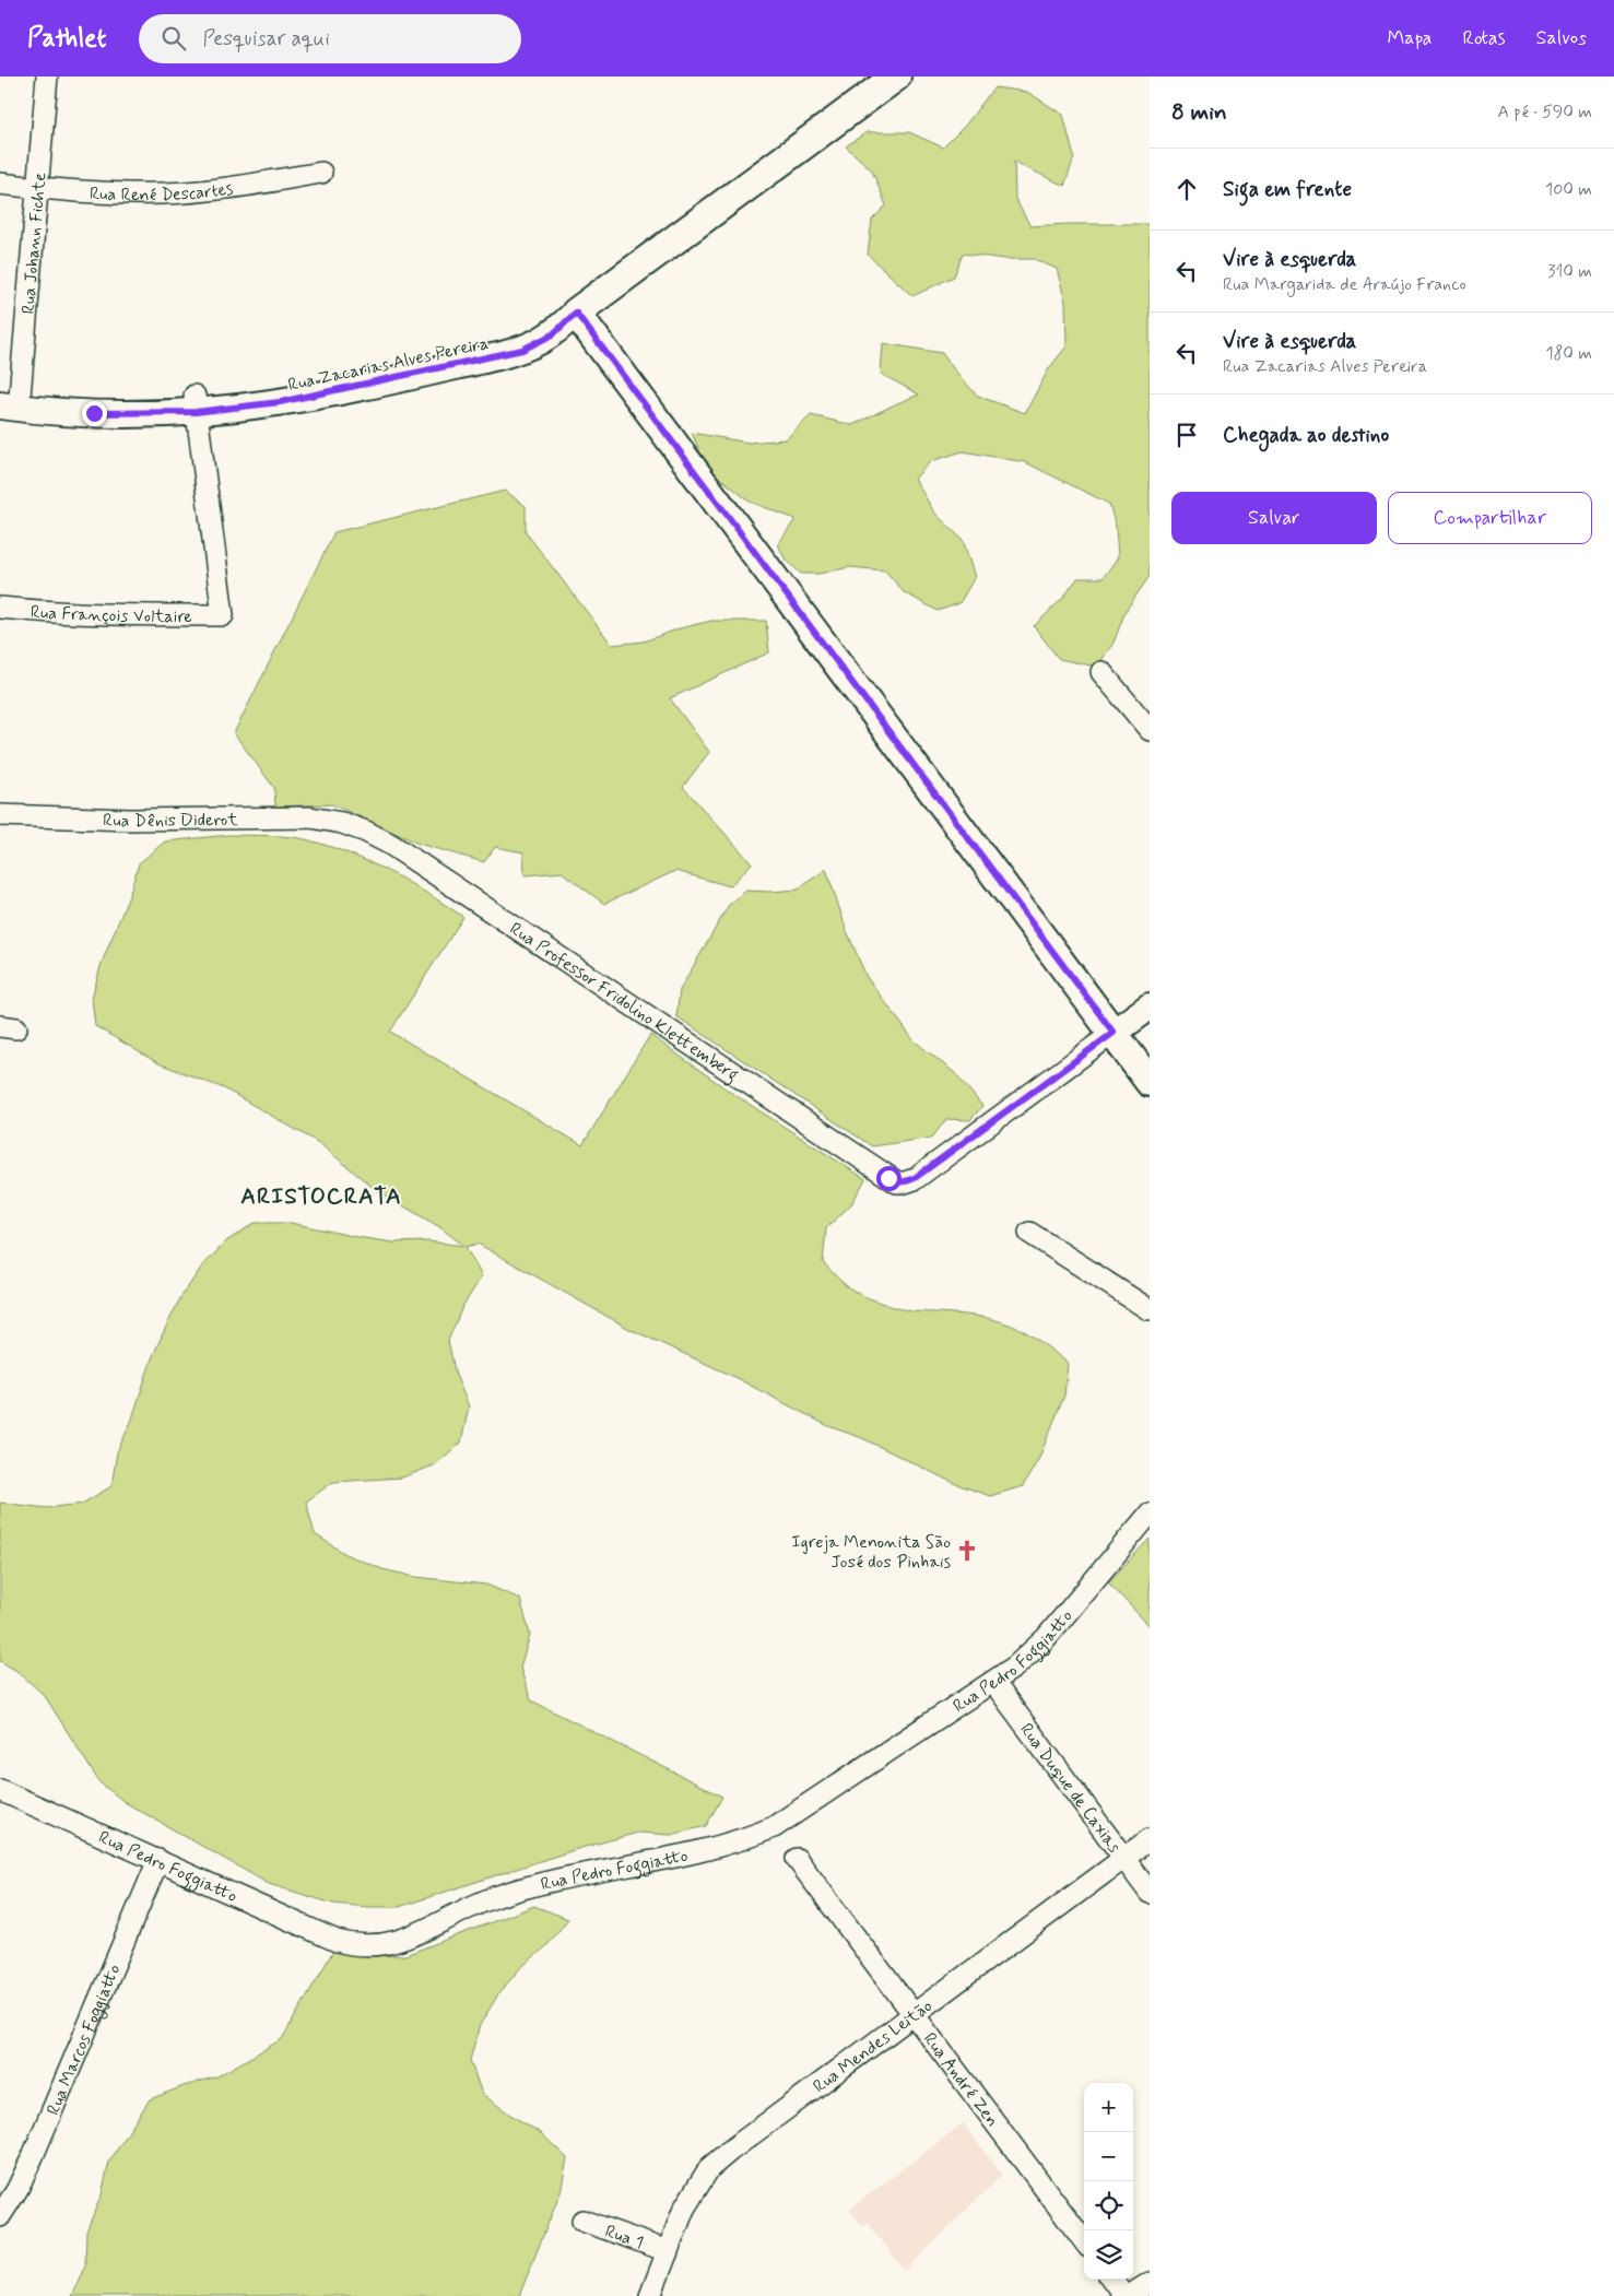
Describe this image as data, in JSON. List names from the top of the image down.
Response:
{
  "streets": {
    "main road": ["Rua Zacarias Alves Pereira"],
    "street": [
      "Rua René Descartes",
      "Rua Johann Fichte",
      "Rua François Voltaire",
      "Rua Dênis Diderot",
      "Rua Professor Fridolino Klettemberg",
      "Rua Pedro Foggiatto",
      "Rua Duque de Caxias",
      "Rua Marcos Foggiatto",
      "Rua Mendes Leitão",
      "Rua André Zen",
      "Rua 1"
    ]
  },
  "crossings": [
    ["Rua René Descartes", "Rua Johann Fichte"],
    ["Rua Johann Fichte", "Rua Zacarias Alves Pereira"],
    ["Rua Zacarias Alves Pereira", "Rua François Voltaire"],
    ["Rua Dênis Diderot", "Rua Professor Fridolino Klettemberg"],
    ["Rua Pedro Foggiatto", "Rua Duque de Caxias"],
    ["Rua Pedro Foggiatto", "Rua Marcos Foggiatto"],
    ["Rua Duque de Caxias", "Rua Mendes Leitão"],
    ["Rua Mendes Leitão", "Rua André Zen"],
    ["Rua Mendes Leitão", "Rua 1"]
  ],
  "districts": ["ARISTOCRATA"],
  "places": {
    "church": ["Igreja Menonita São José dos Pinhais"]
  },
  "page": {
    "header": "Pathlet",
    "search": "Pesquisar aqui",
    "nav": ["Mapa", "Rotas", "Salvos"],
    "heading": ["8 min", "A pé · 590 m"],
    "list": [
      ["Siga em frente", "100 m"],
      ["Vire à esquerda", "Rua Margarida de Araújo Franco", "310 m"],
      ["Vire à esquerda", "Rua Zacarias Alves Pereira", "180 m"],
      "Chegada ao destino"
    ],
    "buttons": ["Salvar", "Compartilhar"],
    "map_buttons": ["+", "−"]
  }
}
